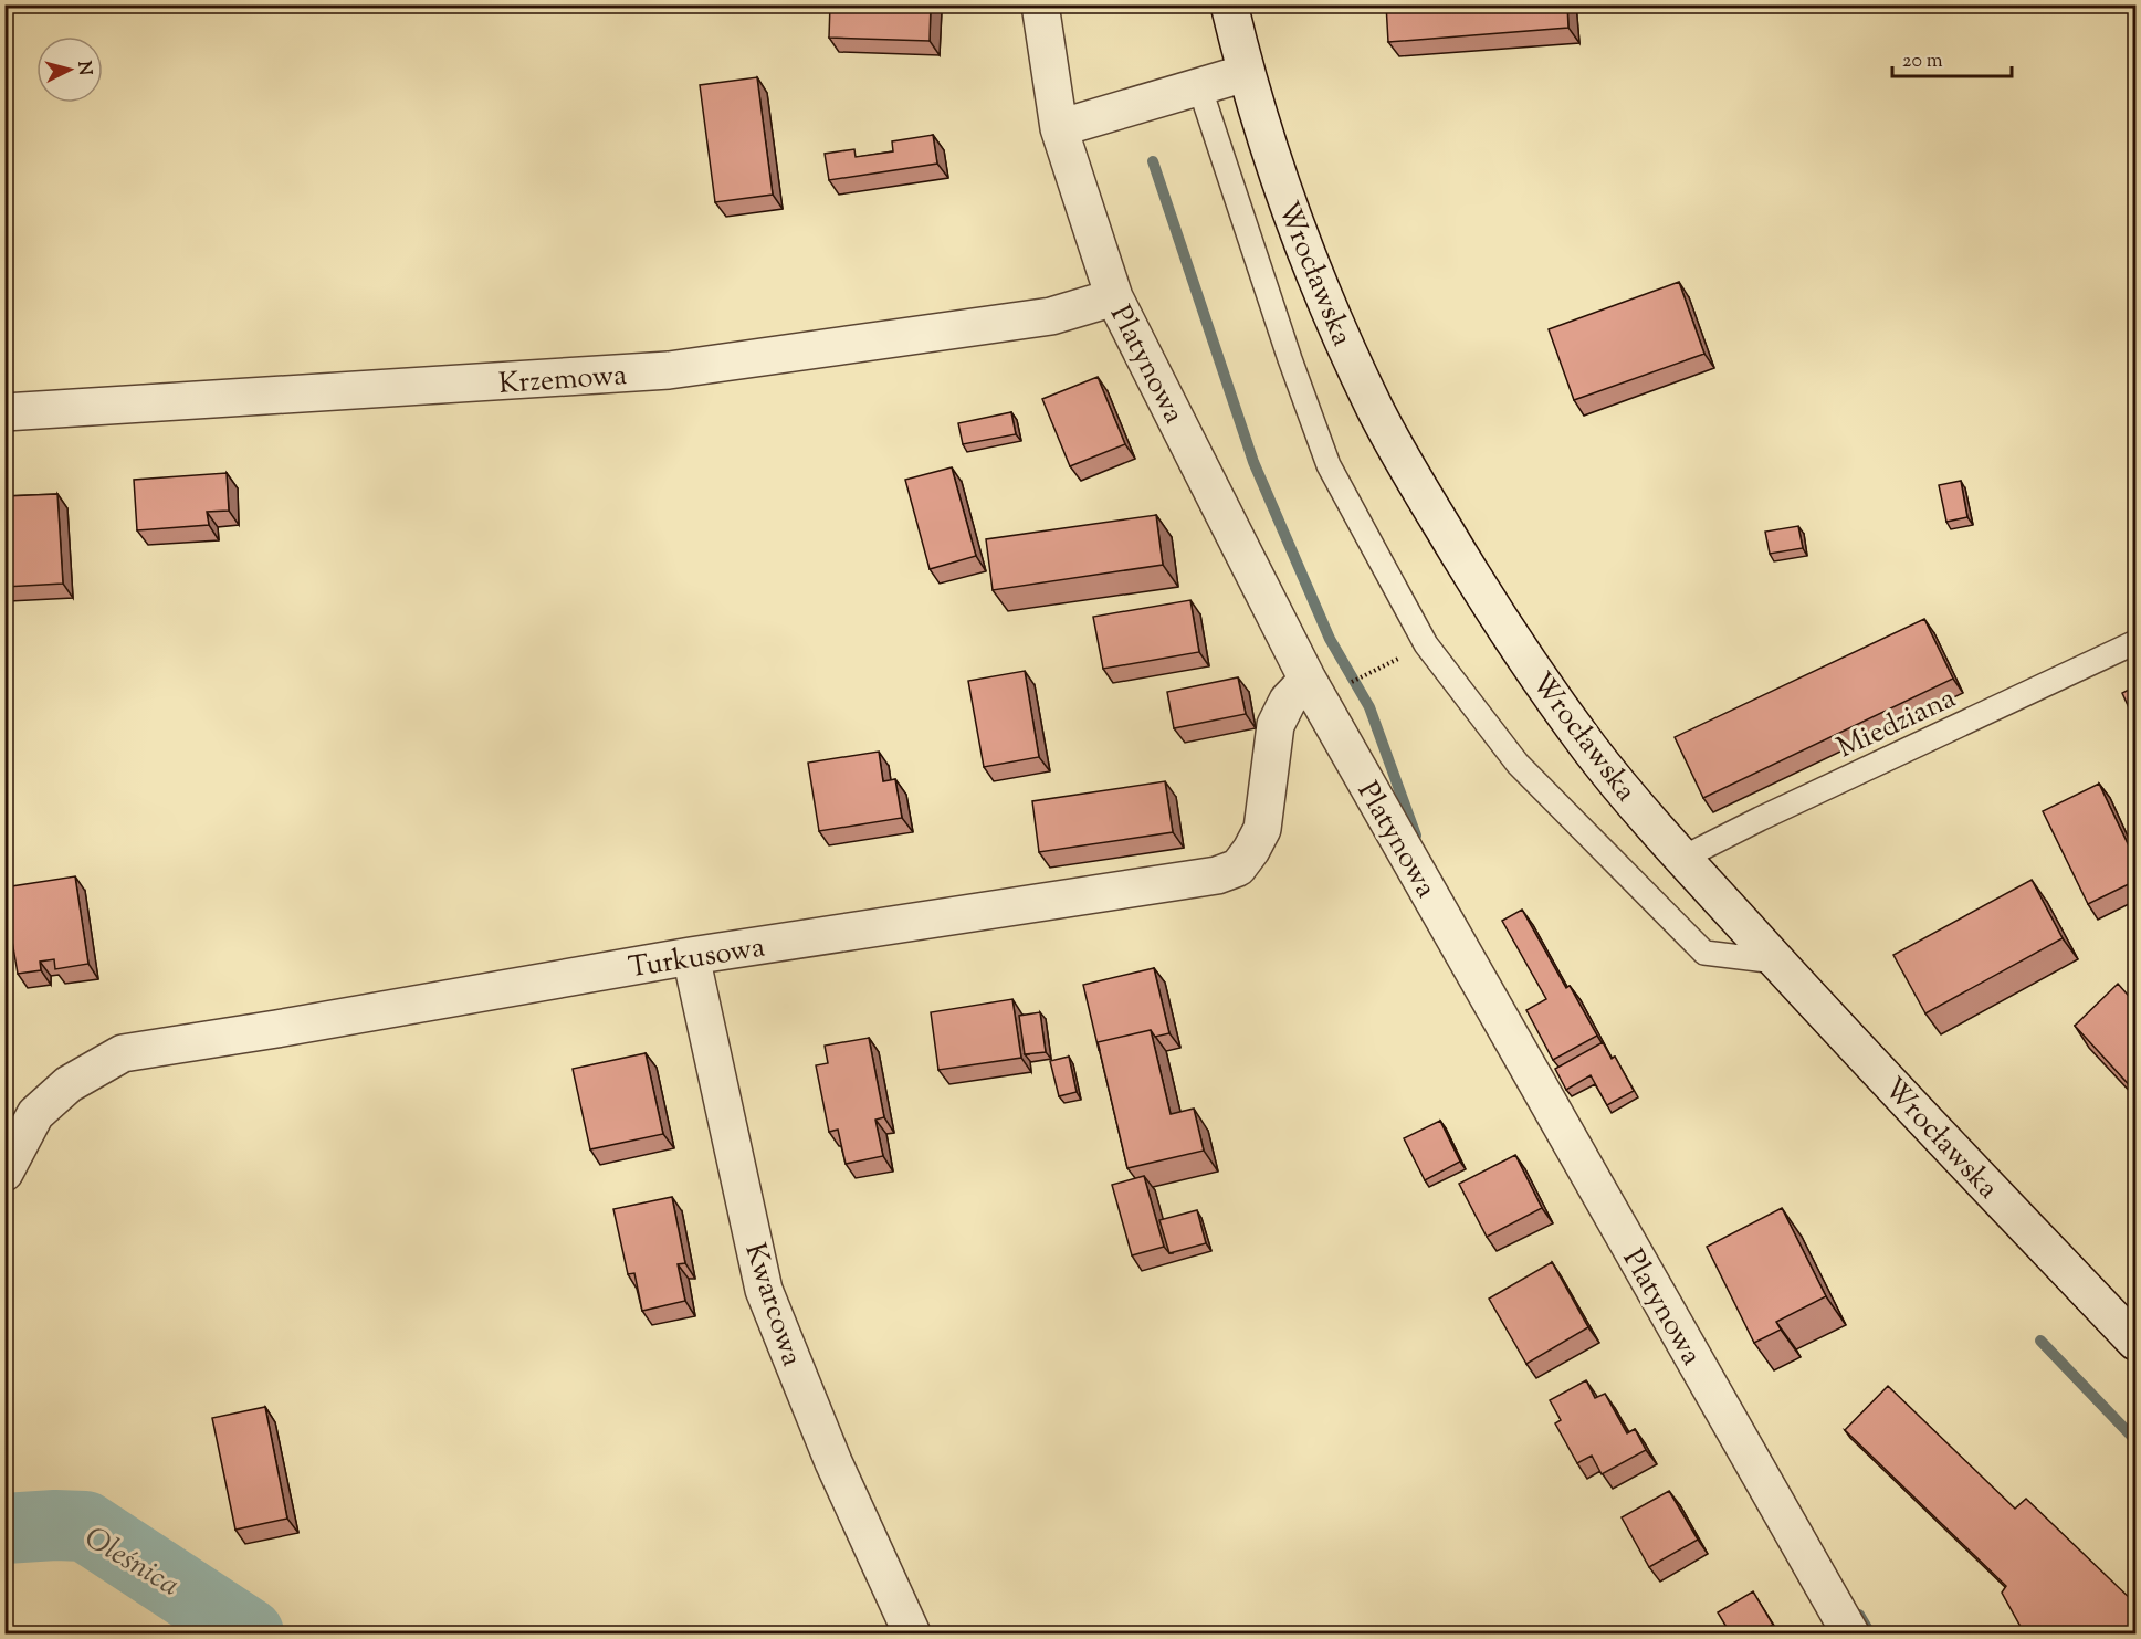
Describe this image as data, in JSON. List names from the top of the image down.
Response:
{
  "streets": {
    "street": [
      "Wrocławska",
      "Platynowa",
      "Krzemowa",
      "Turkusowa",
      "Kwarcowa"
    ],
    "lane": ["Miedziana"]
  },
  "crossings": [
    ["Wrocławska", "Miedziana"],
    ["Platynowa", "Krzemowa"],
    ["Platynowa", "Turkusowa"],
    ["Turkusowa", "Kwarcowa"]
  ],
  "water": ["Oleśnica"],
  "scale_bar": "20 m",
  "north": "right"
}
